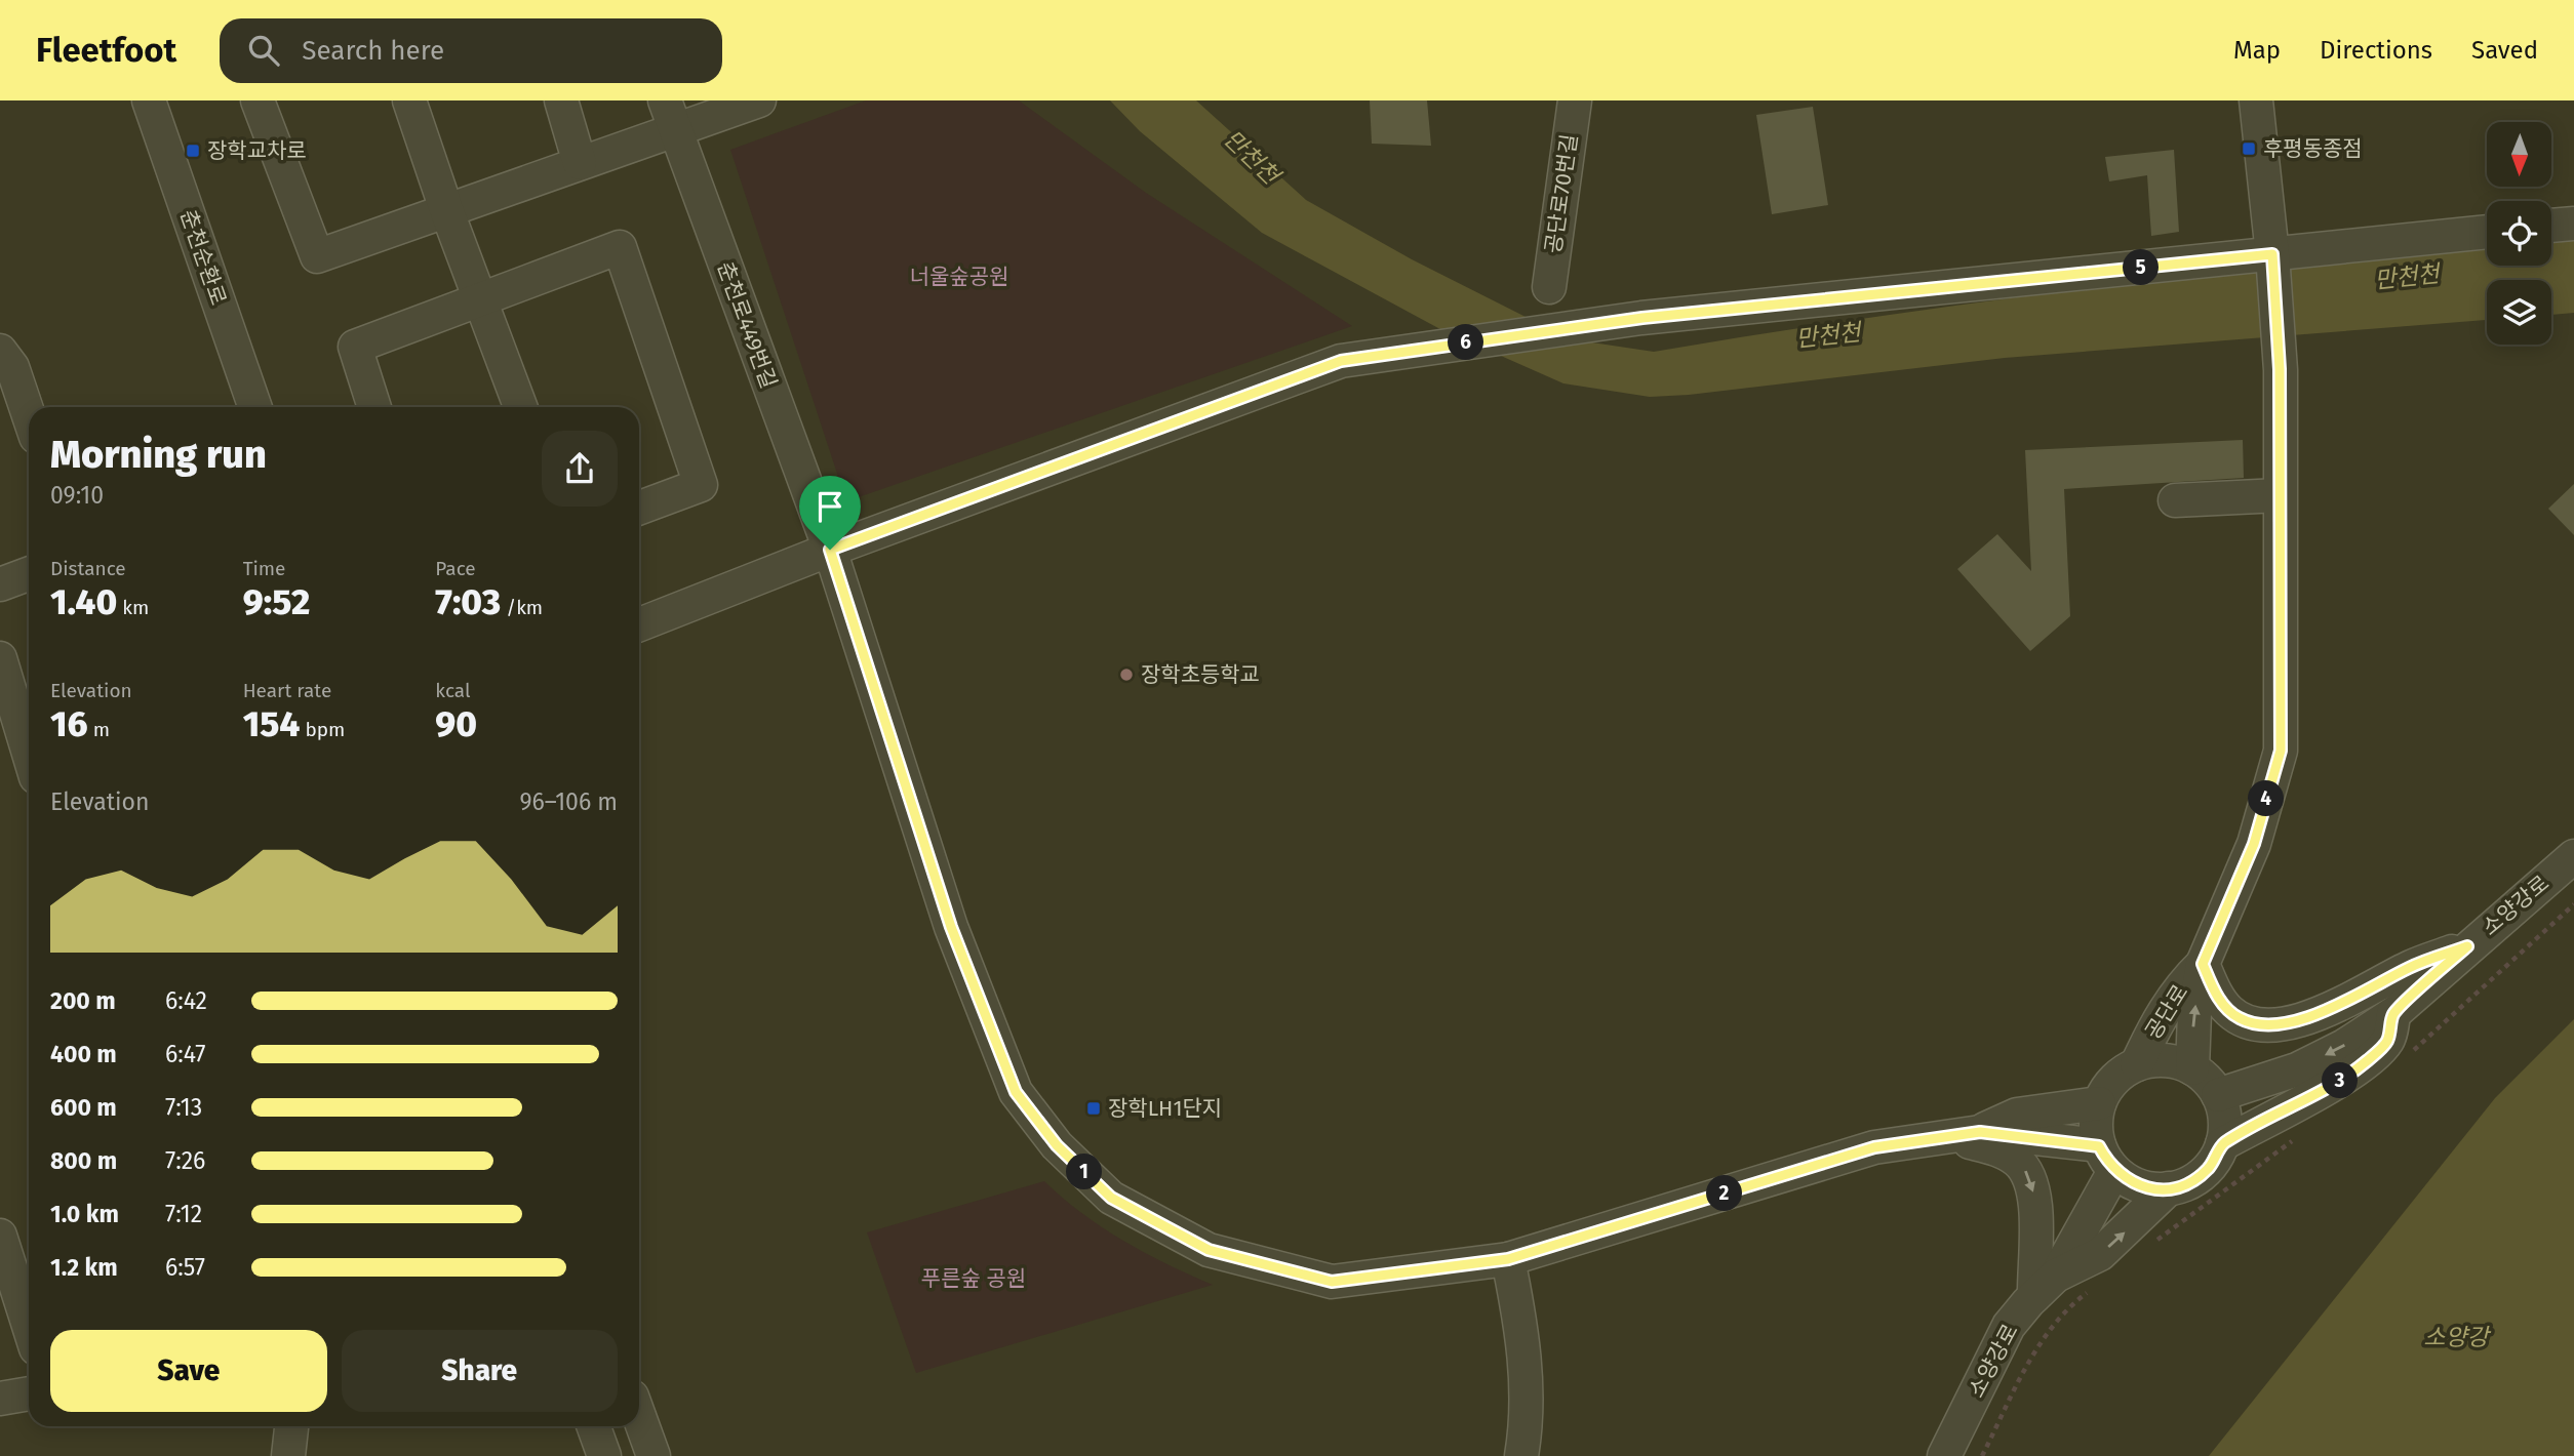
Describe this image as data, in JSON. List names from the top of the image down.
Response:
{
  "streets": {
    "street": [
      "공단로70번길",
      "춘천순환로",
      "춘천로449번길",
      "소양강로",
      "공단로"
    ]
  },
  "crossings": [
    ["소양강로", "공단로"]
  ],
  "water": ["만천천", "소양강"],
  "parks": ["너울숲공원", "푸른숲 공원"],
  "places": {
    "transit": ["후평동종점", "장학교차로", "장학LH1단지"],
    "other": ["장학초등학교"]
  },
  "north": "bottom",
  "page": {
    "header": "Fleetfoot",
    "search": "Search here",
    "nav": ["Map", "Directions", "Saved"],
    "pins": [
      "5",
      "6",
      "4",
      "3",
      "1",
      "2"
    ],
    "heading": ["Morning run", "09:10"],
    "stats": [
      ["Distance", "1.40 km"],
      ["Time", "9:52"],
      ["Pace", "7:03 /km"],
      ["Elevation", "16 m"],
      ["Heart rate", "154 bpm"],
      ["kcal", "90"]
    ],
    "chart": ["Elevation", "96–106 m"],
    "list": [
      {
        "name": "200 m",
        "note": "6:42"
      },
      {
        "name": "400 m",
        "note": "6:47"
      },
      {
        "name": "600 m",
        "note": "7:13"
      },
      {
        "name": "800 m",
        "note": "7:26"
      },
      {
        "name": "1.0 km",
        "note": "7:12"
      },
      {
        "name": "1.2 km",
        "note": "6:57"
      }
    ],
    "buttons": ["Save", "Share"]
  }
}
